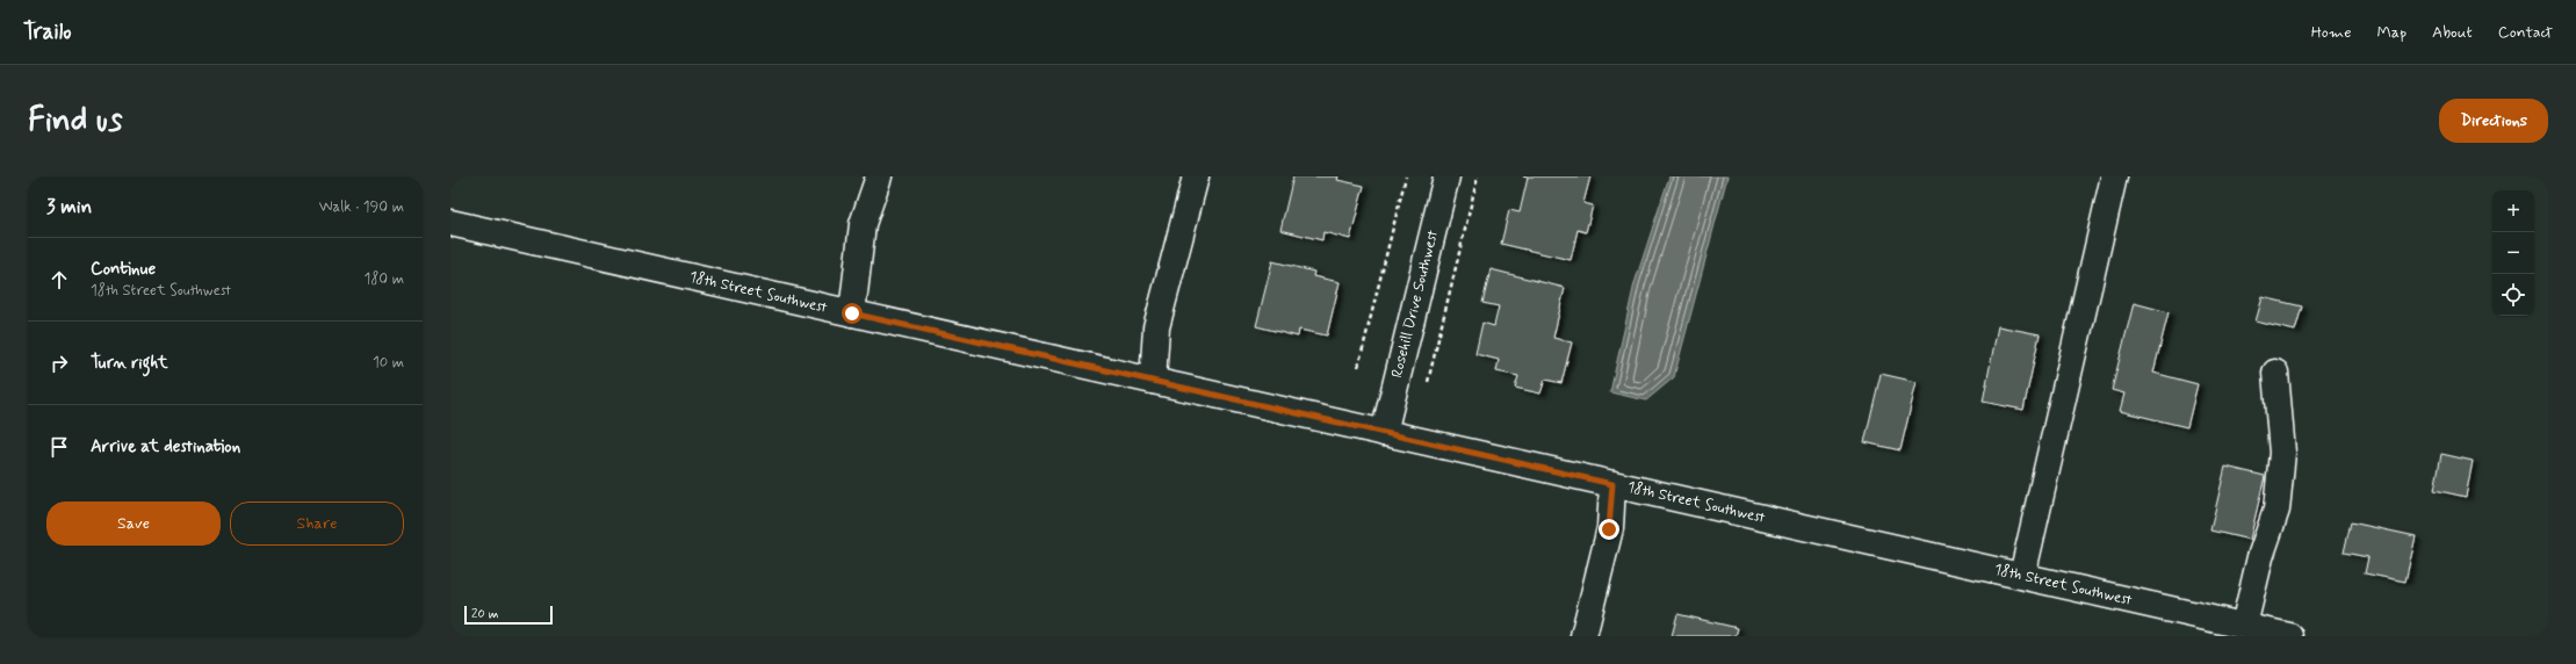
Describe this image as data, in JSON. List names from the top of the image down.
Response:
{
  "streets": {
    "street": ["18th Street Southwest", "Rosehill Drive Southwest"]
  },
  "crossings": [
    ["18th Street Southwest", "Rosehill Drive Southwest"]
  ],
  "scale_bar": "20 m",
  "page": {
    "header": "Trailo",
    "nav": [
      "Home",
      "Map",
      "About",
      "Contact"
    ],
    "buttons": [
      "Directions",
      ["Save", "Share"]
    ],
    "title": "Find us",
    "heading": ["3 min", "Walk · 190 m"],
    "map_buttons": ["+", "−"],
    "list": [
      ["Continue", "18th Street Southwest", "180 m"],
      ["Turn right", "10 m"],
      "Arrive at destination"
    ],
    "scale": "20 m"
  }
}
